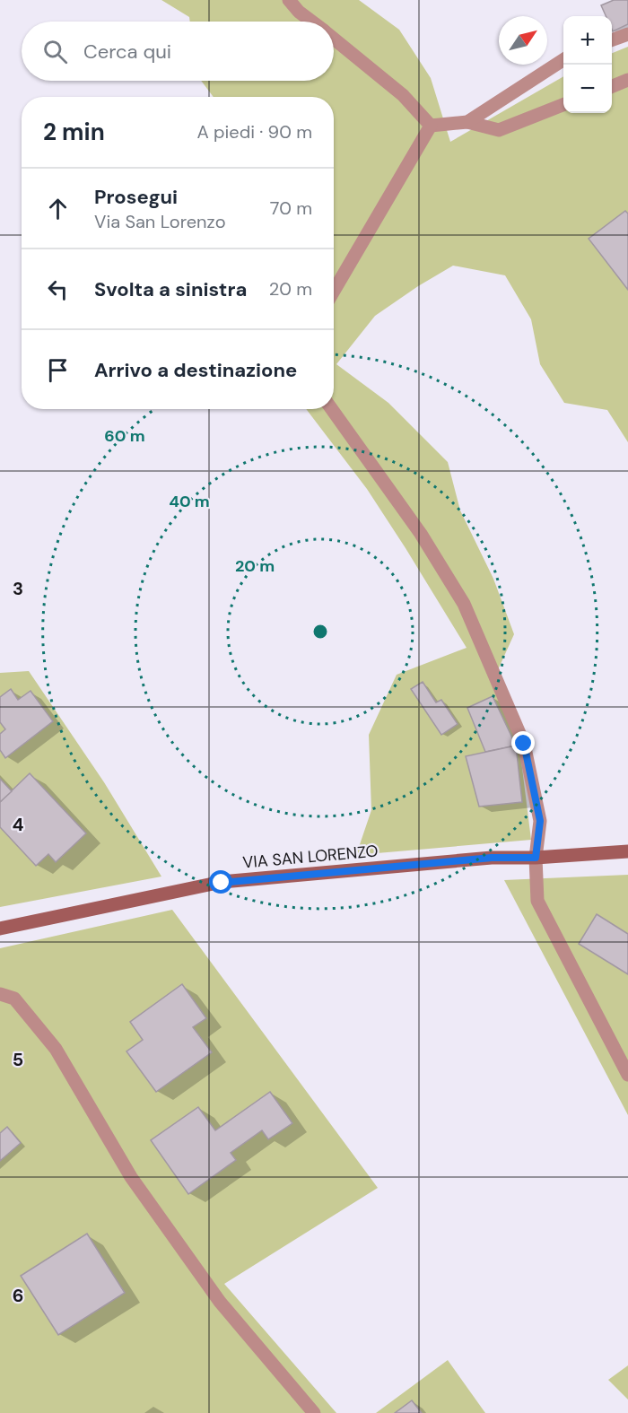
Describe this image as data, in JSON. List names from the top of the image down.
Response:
{
  "streets": {
    "street": ["VIA SAN LORENZO"]
  },
  "north": "top right",
  "page": {
    "map_buttons": ["+", "−"],
    "search": "Cerca qui",
    "heading": ["2 min", "A piedi · 90 m"],
    "list": [
      ["Prosegui", "Via San Lorenzo", "70 m"],
      ["Svolta a sinistra", "20 m"],
      "Arrivo a destinazione"
    ]
  },
  "grid": {
    "rows": [
      "3",
      "4",
      "5",
      "6"
    ]
  },
  "rings": ["60 m", "40 m", "20 m"]
}
